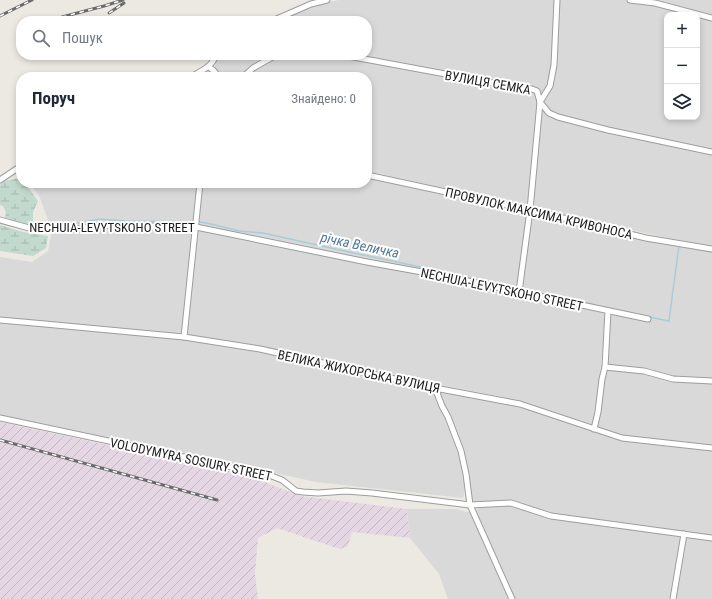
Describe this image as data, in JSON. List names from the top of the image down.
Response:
{
  "streets": {
    "street": [
      "ВУЛИЦЯ СЕМКА",
      "ПРОВУЛОК МАКСИМА КРИВОНОСА",
      "NECHUIA-LEVYTSKOHO STREET",
      "ВЕЛИКА ЖИХОРСЬКА ВУЛИЦЯ",
      "VOLODYMYRA SOSIURY STREET"
    ]
  },
  "water": ["річка Величка"],
  "page": {
    "map_buttons": ["+", "−"],
    "search": "Пошук",
    "heading": ["Поруч", "Знайдено: 0"]
  }
}
